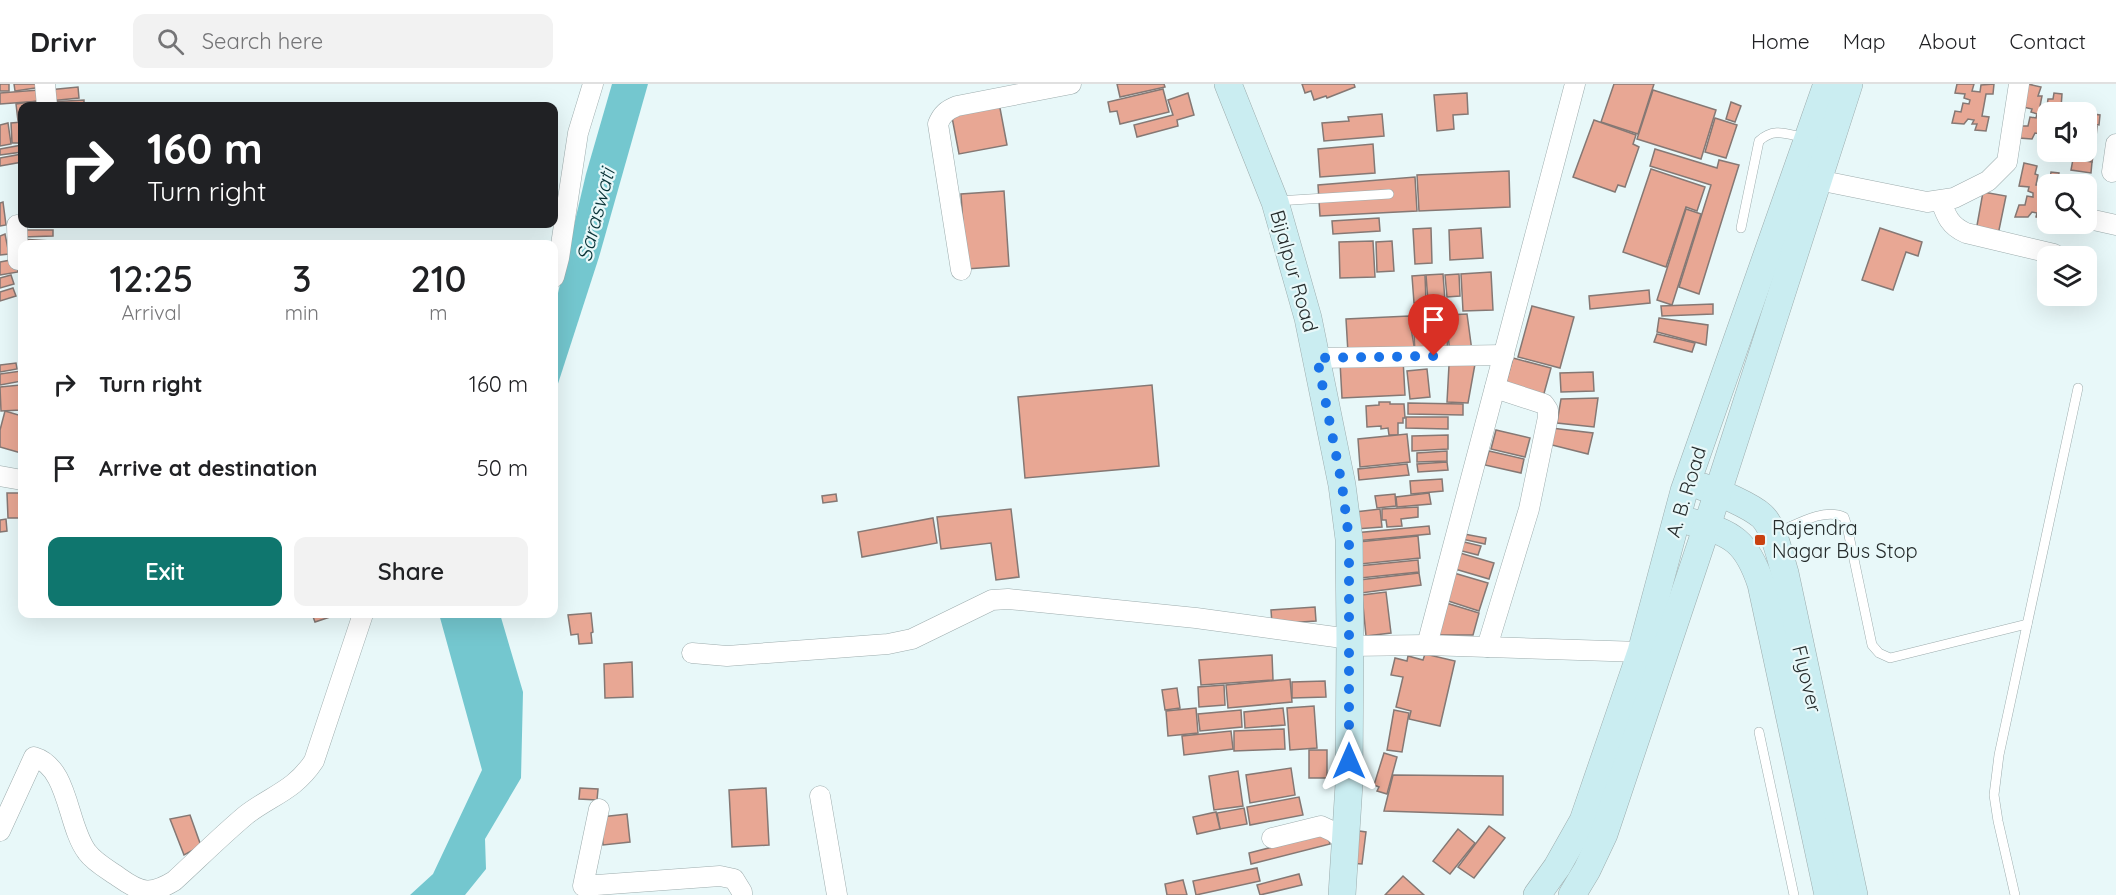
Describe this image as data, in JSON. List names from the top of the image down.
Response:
{
  "streets": {
    "main road": ["Bijalpur Road", "A. B. Road", "Flyover"]
  },
  "crossings": [
    ["A. B. Road", "Flyover"]
  ],
  "water": ["Saraswati"],
  "places": {
    "transit": ["Rajendra Nagar Bus Stop"]
  },
  "page": {
    "header": "Drivr",
    "search": "Search here",
    "nav": [
      "Home",
      "Map",
      "About",
      "Contact"
    ],
    "turn": ["160 m", "Turn right"],
    "eta": [
      "12:25",
      "Arrival",
      "3",
      "min",
      "210",
      "m"
    ],
    "list": [
      {
        "name": "Turn right",
        "value": "160 m"
      },
      {
        "name": "Arrive at destination",
        "value": "50 m"
      }
    ],
    "buttons": ["Exit", "Share"]
  }
}
